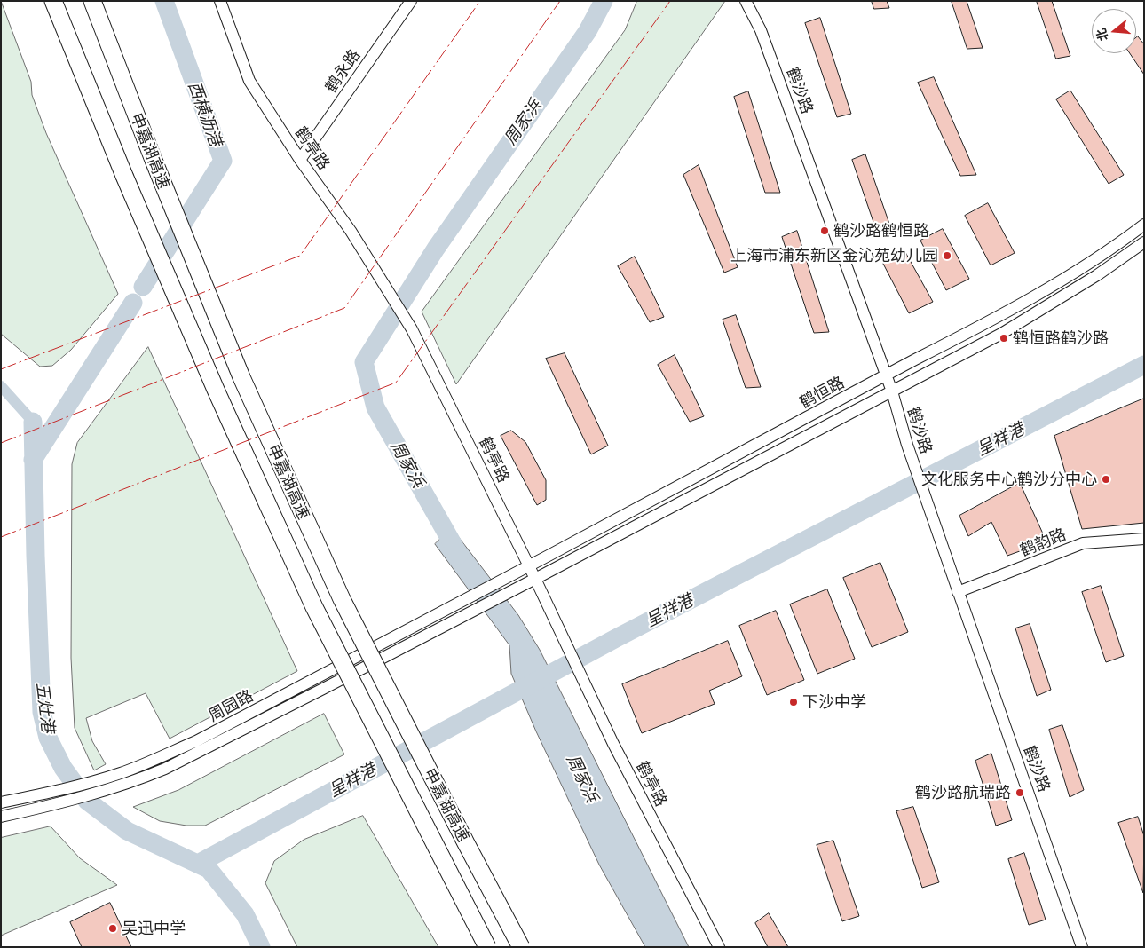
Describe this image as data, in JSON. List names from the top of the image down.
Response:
{
  "streets": {
    "highway": ["申嘉湖高速"],
    "street": [
      "鹤永路",
      "鹤沙路",
      "鹤亭路",
      "鹤恒路",
      "鹤韵路",
      "周园路"
    ]
  },
  "crossings": [
    ["鹤永路", "鹤亭路"],
    ["鹤沙路", "鹤恒路"],
    ["鹤沙路", "鹤韵路"],
    ["鹤亭路", "鹤恒路"],
    ["鹤恒路", "周园路"]
  ],
  "water": [
    "西横沥港",
    "周家浜",
    "呈祥港",
    "五灶港"
  ],
  "places": [
    "鹤沙路鹤恒路",
    "上海市浦东新区金沁苑幼儿园",
    "鹤恒路鹤沙路",
    "文化服务中心鹤沙分中心",
    "下沙中学",
    "鹤沙路航瑞路",
    "吴迅中学"
  ],
  "north": "left"
}
